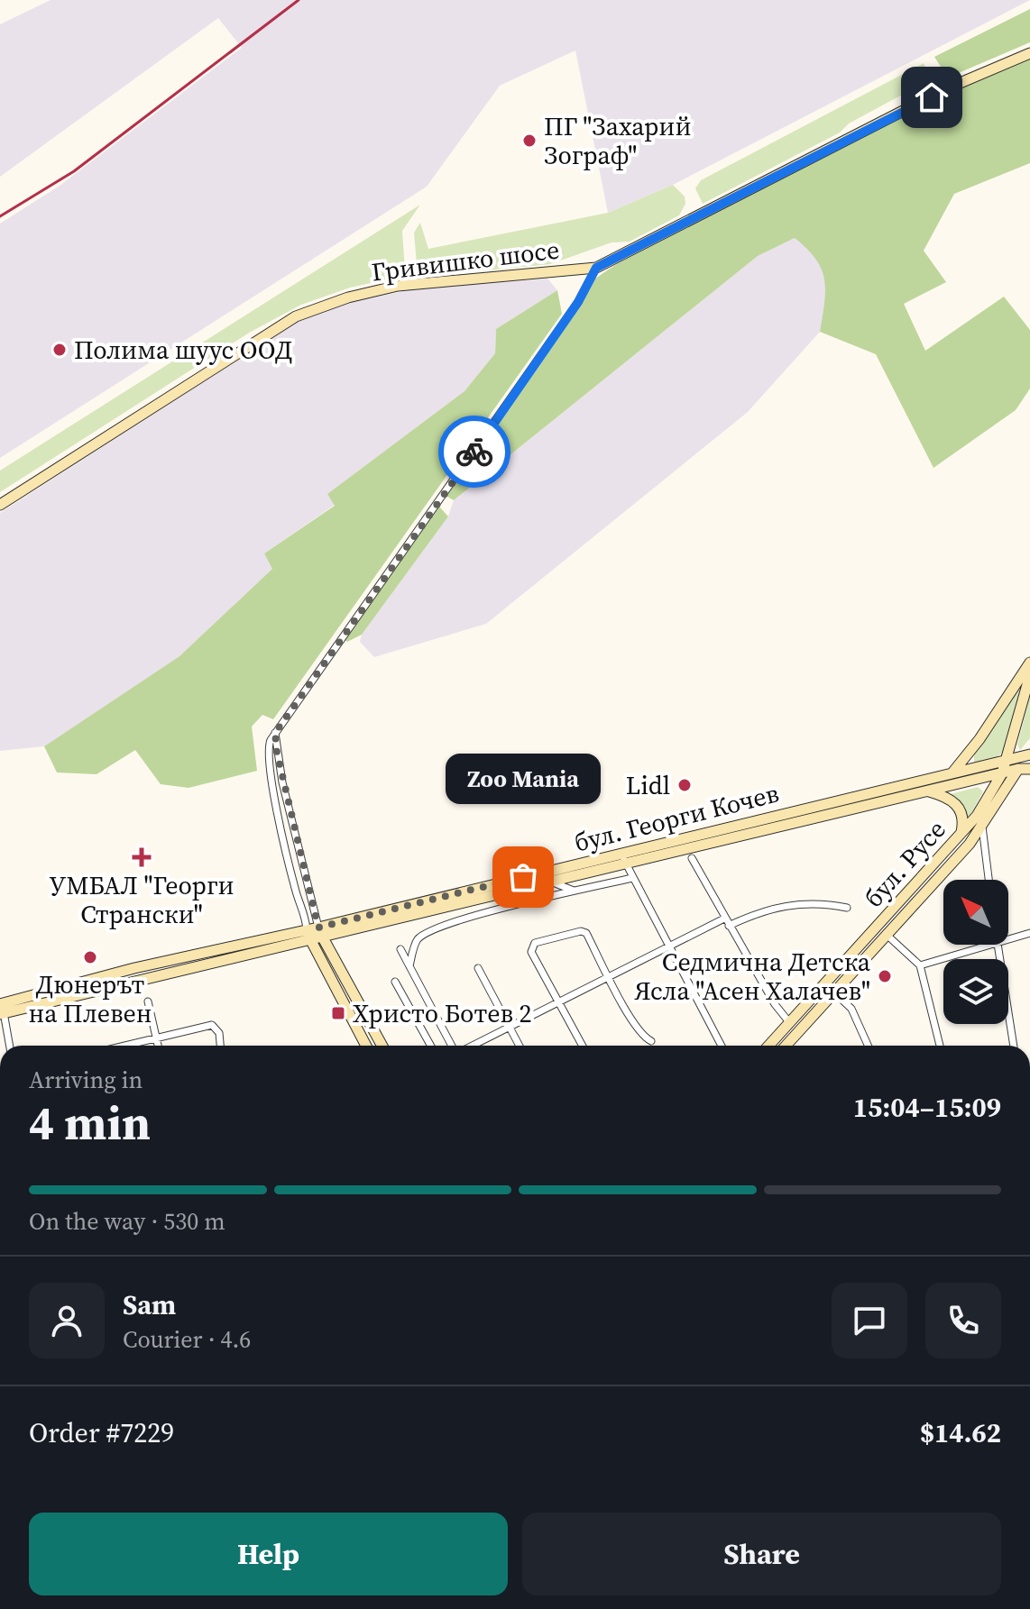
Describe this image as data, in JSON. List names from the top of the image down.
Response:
{
  "streets": {
    "main road": ["Гривишко шосе", "бул. Георги Кочев", "бул. Русе"]
  },
  "crossings": [
    ["бул. Георги Кочев", "бул. Русе"]
  ],
  "places": {
    "other": [
      "ПГ \"Захарий Зограф\"",
      "Полима шуус ООД",
      "Lidl",
      "Zoo Mania",
      "Дюнерът на Плевен",
      "Седмична Детска Ясла \"Асен Халачев\""
    ],
    "health": ["УМБАЛ \"Георги Странски\""],
    "transit": ["Христо Ботев 2"]
  },
  "north": "top left",
  "page": {
    "bubble": "Zoo Mania",
    "heading": ["4 min", "Arriving in", "15:04–15:09"],
    "panel": [
      "Sam",
      "Courier · 4.6",
      "Order #7229",
      "$14.62"
    ],
    "bar": "On the way · 530 m",
    "buttons": ["Help", "Share"]
  }
}
